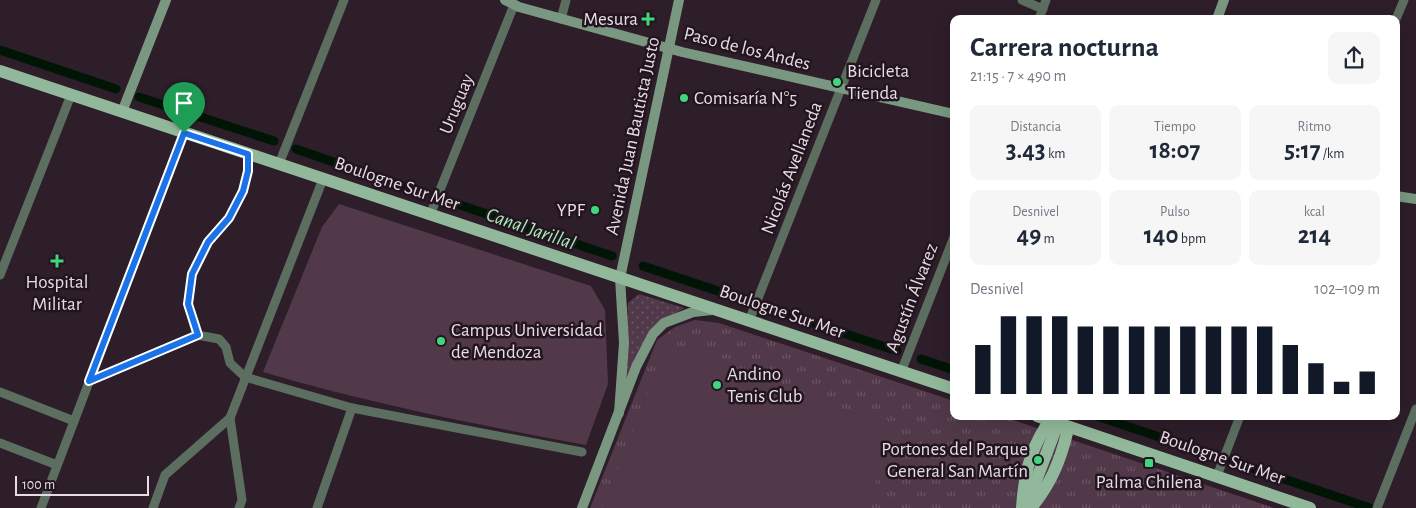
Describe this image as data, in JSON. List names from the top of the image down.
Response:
{
  "streets": {
    "main road": ["Paso de los Andes", "Avenida Juan Bautista Justo", "Boulogne Sur Mer"],
    "street": ["Uruguay", "Nicolás Avellaneda", "Agustín Álvarez"]
  },
  "crossings": [
    ["Paso de los Andes", "Uruguay"],
    ["Paso de los Andes", "Avenida Juan Bautista Justo"],
    ["Paso de los Andes", "Nicolás Avellaneda"],
    ["Uruguay", "Boulogne Sur Mer"],
    ["Avenida Juan Bautista Justo", "Boulogne Sur Mer"],
    ["Nicolás Avellaneda", "Boulogne Sur Mer"],
    ["Boulogne Sur Mer", "Agustín Álvarez"]
  ],
  "water": ["Canal Jarillal"],
  "places": {
    "health": ["Mesura", "Hospital Militar"],
    "other": [
      "Bicicleta Tienda",
      "Comisaría N°5",
      "YPF",
      "Campus Universidad de Mendoza",
      "Andino Tenis Club",
      "Portones del Parque General San Martín"
    ],
    "transit": ["Palma Chilena"]
  },
  "scale_bar": "100 m",
  "page": {
    "heading": ["Carrera nocturna", "21:15 · 7 × 490 m"],
    "stats": [
      ["Distancia", "3.43 km"],
      ["Tiempo", "18:07"],
      ["Ritmo", "5:17 /km"],
      ["Desnivel", "49 m"],
      ["Pulso", "140 bpm"],
      ["kcal", "214"]
    ],
    "chart": ["Desnivel", "102–109 m"],
    "scale": "100 m"
  }
}
